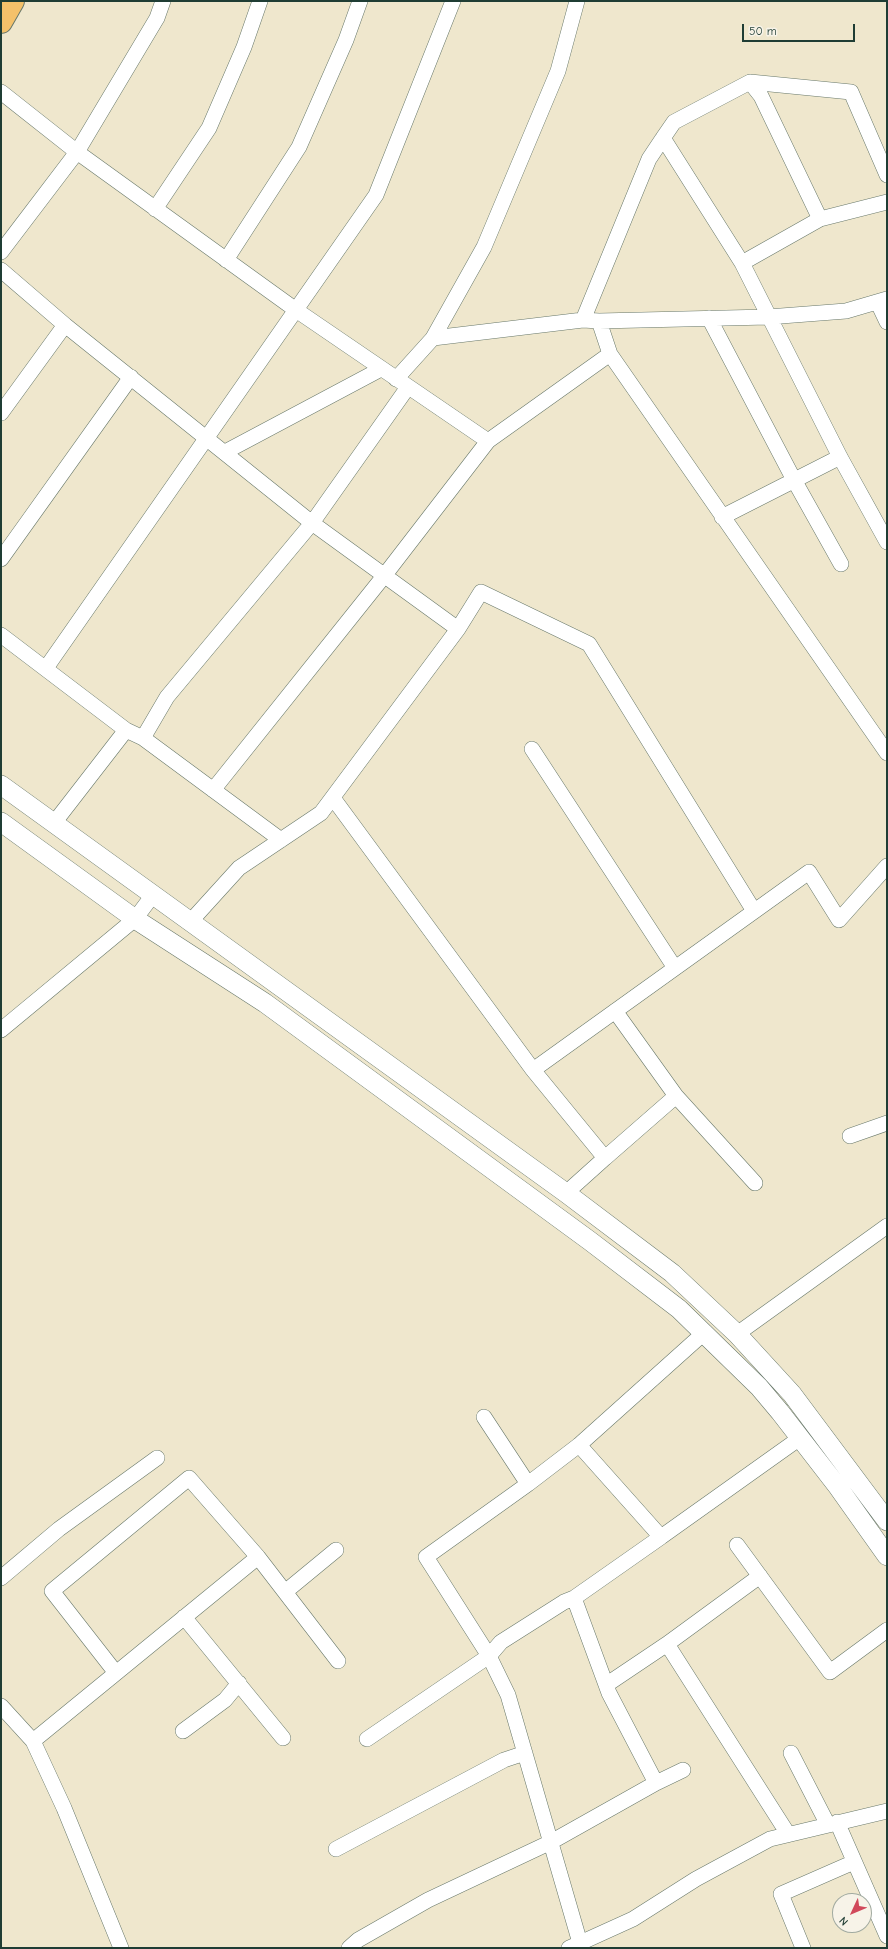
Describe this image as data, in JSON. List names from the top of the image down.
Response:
{
  "scale_bar": "50 m",
  "north": "bottom left"
}
